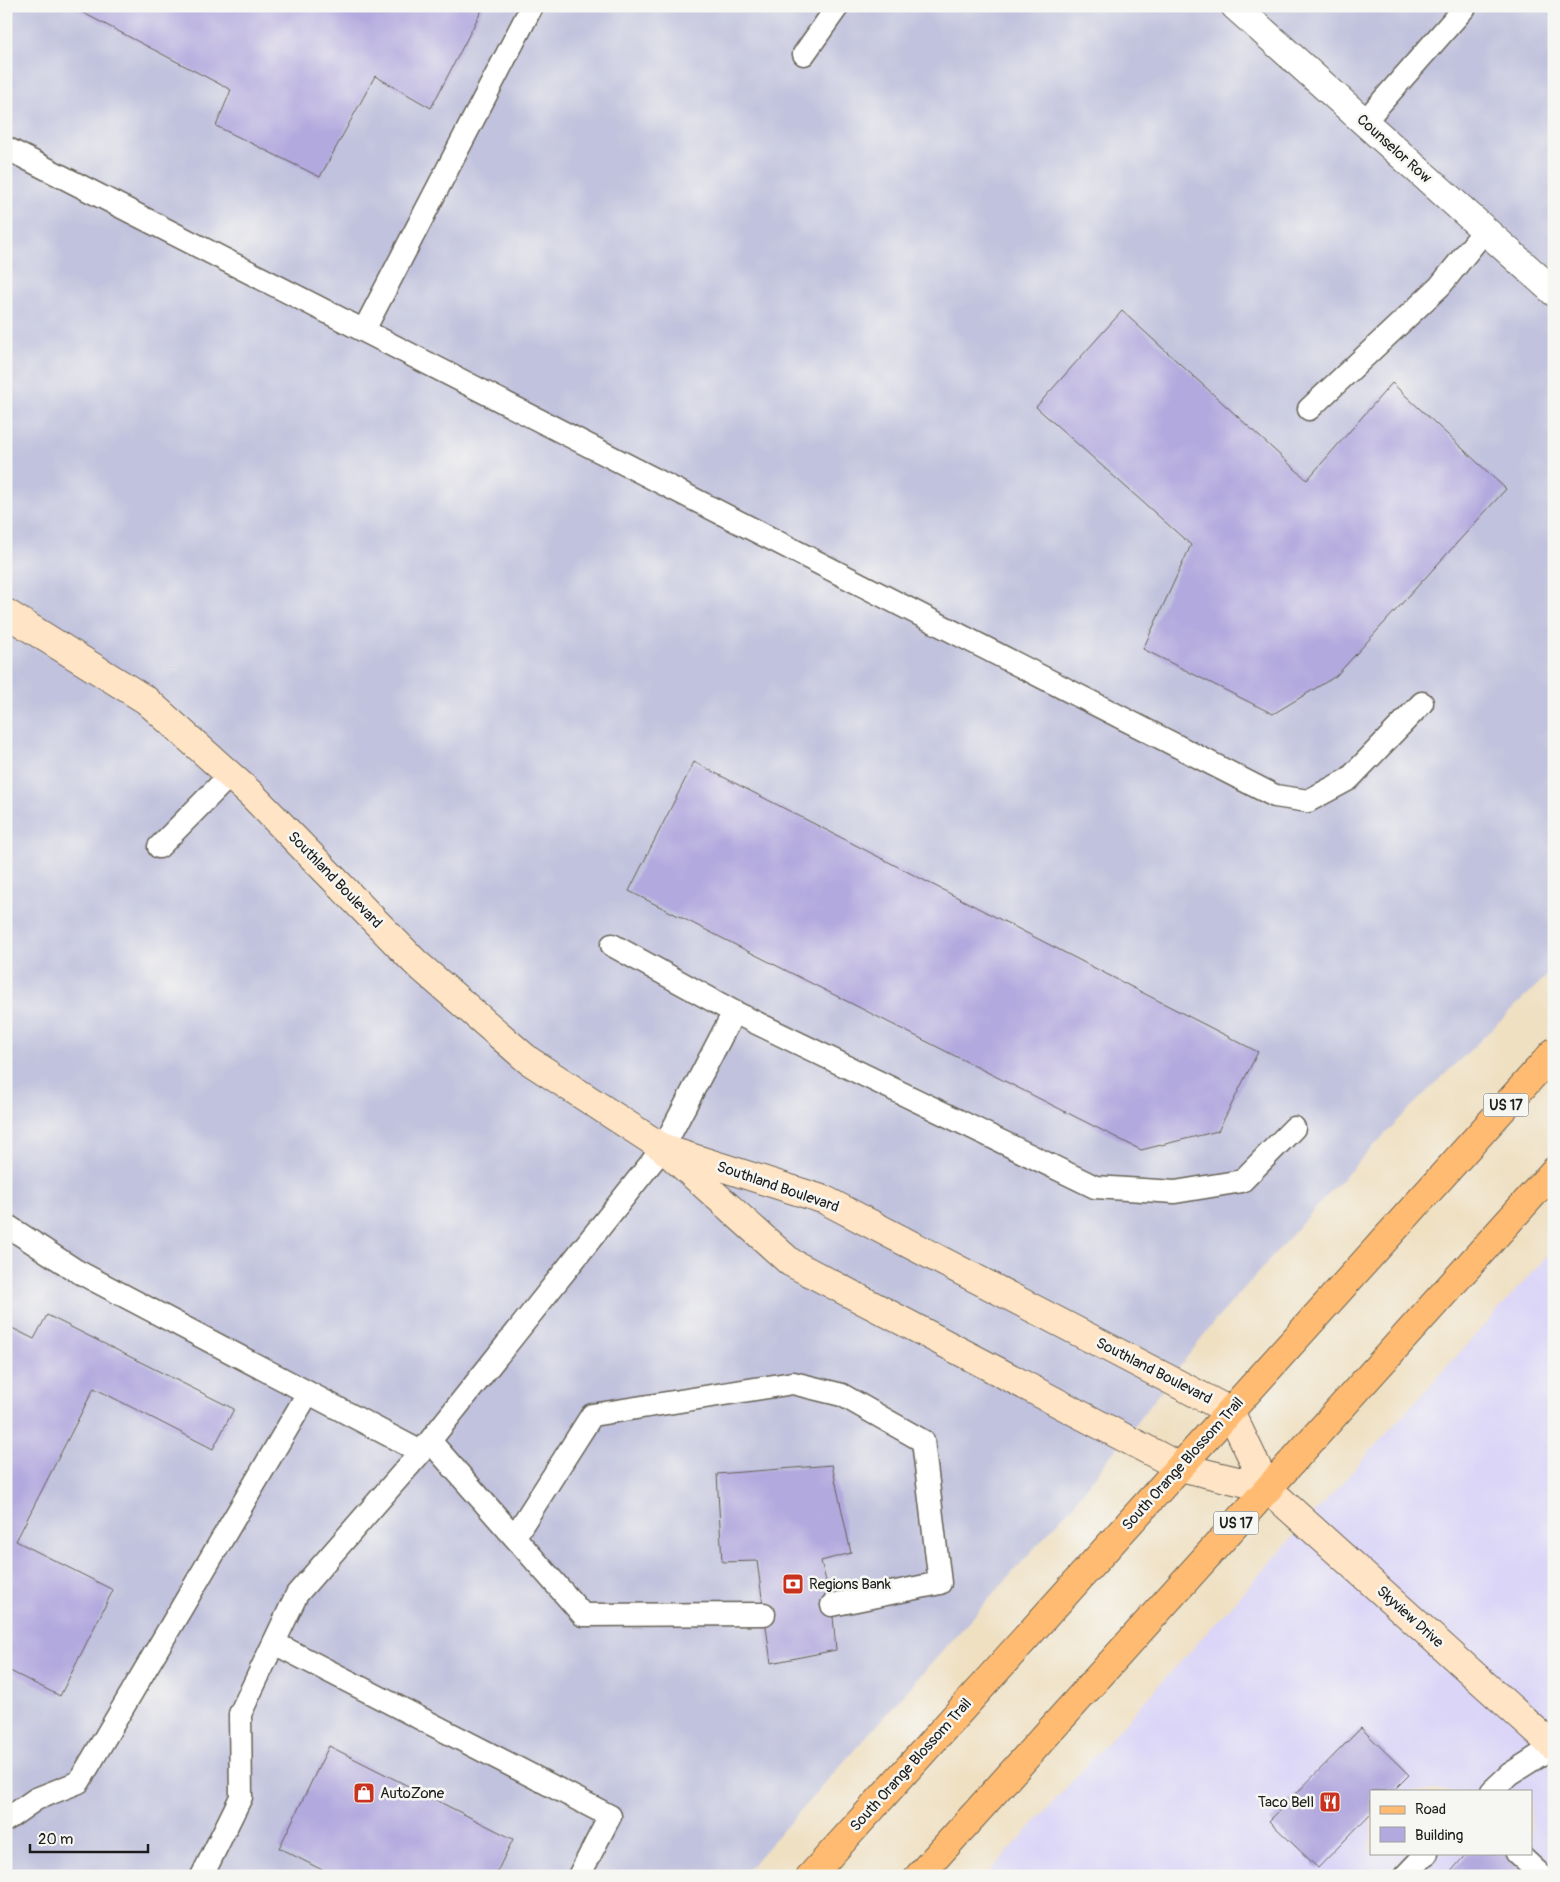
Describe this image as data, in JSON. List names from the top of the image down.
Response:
{
  "streets": {
    "main road": ["US 17", "South Orange Blossom Trail"],
    "street": ["Counselor Row", "Southland Boulevard", "Skyview Drive"]
  },
  "crossings": [
    ["Southland Boulevard", "US 17"],
    ["Southland Boulevard", "South Orange Blossom Trail"],
    ["Southland Boulevard", "Skyview Drive"],
    ["US 17", "Skyview Drive"]
  ],
  "places": {
    "bank": ["Regions Bank"],
    "shop": ["AutoZone"],
    "restaurant": ["Taco Bell"]
  },
  "legend": ["Road", "Building"],
  "scale_bar": "20 m"
}
